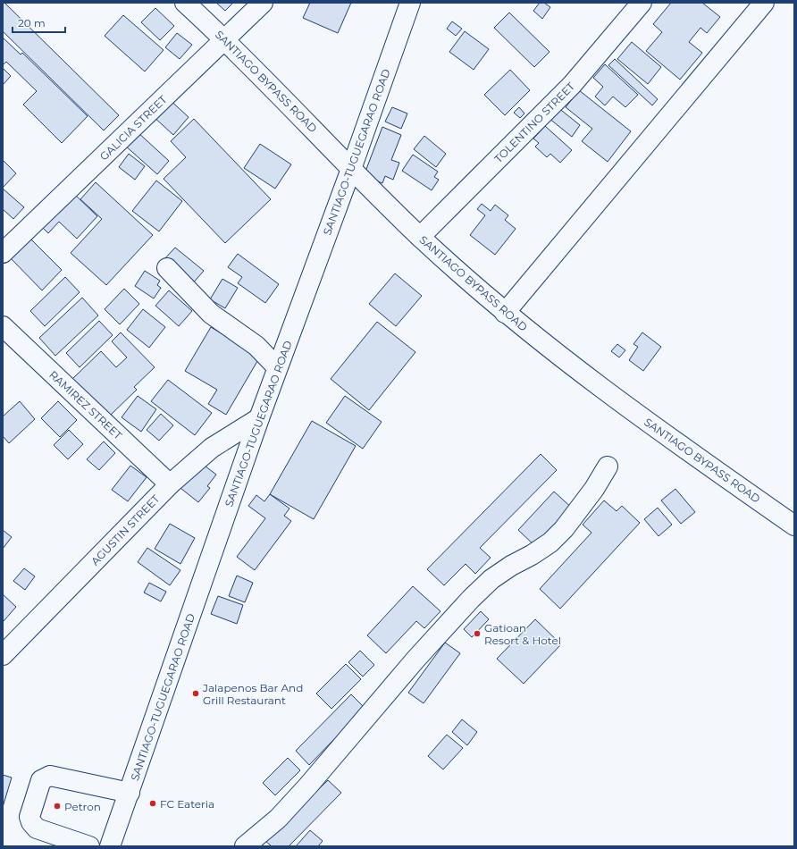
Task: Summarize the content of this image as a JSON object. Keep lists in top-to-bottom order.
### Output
{
  "streets": {
    "main road": [
      "SANTIAGO BYPASS ROAD",
      "TOLENTINO STREET",
      "GALICIA STREET",
      "SANTIAGO-TUGUEGARAO ROAD",
      "RAMIREZ STREET",
      "AGUSTIN STREET"
    ]
  },
  "crossings": [
    ["SANTIAGO BYPASS ROAD", "TOLENTINO STREET"],
    ["SANTIAGO BYPASS ROAD", "GALICIA STREET"],
    ["SANTIAGO BYPASS ROAD", "SANTIAGO-TUGUEGARAO ROAD"],
    ["SANTIAGO-TUGUEGARAO ROAD", "AGUSTIN STREET"],
    ["RAMIREZ STREET", "AGUSTIN STREET"]
  ],
  "places": [
    "Gatioan Resort & Hotel",
    "Jalapenos Bar And Grill Restaurant",
    "FC Eateria",
    "Petron"
  ],
  "scale_bar": "20 m"
}
